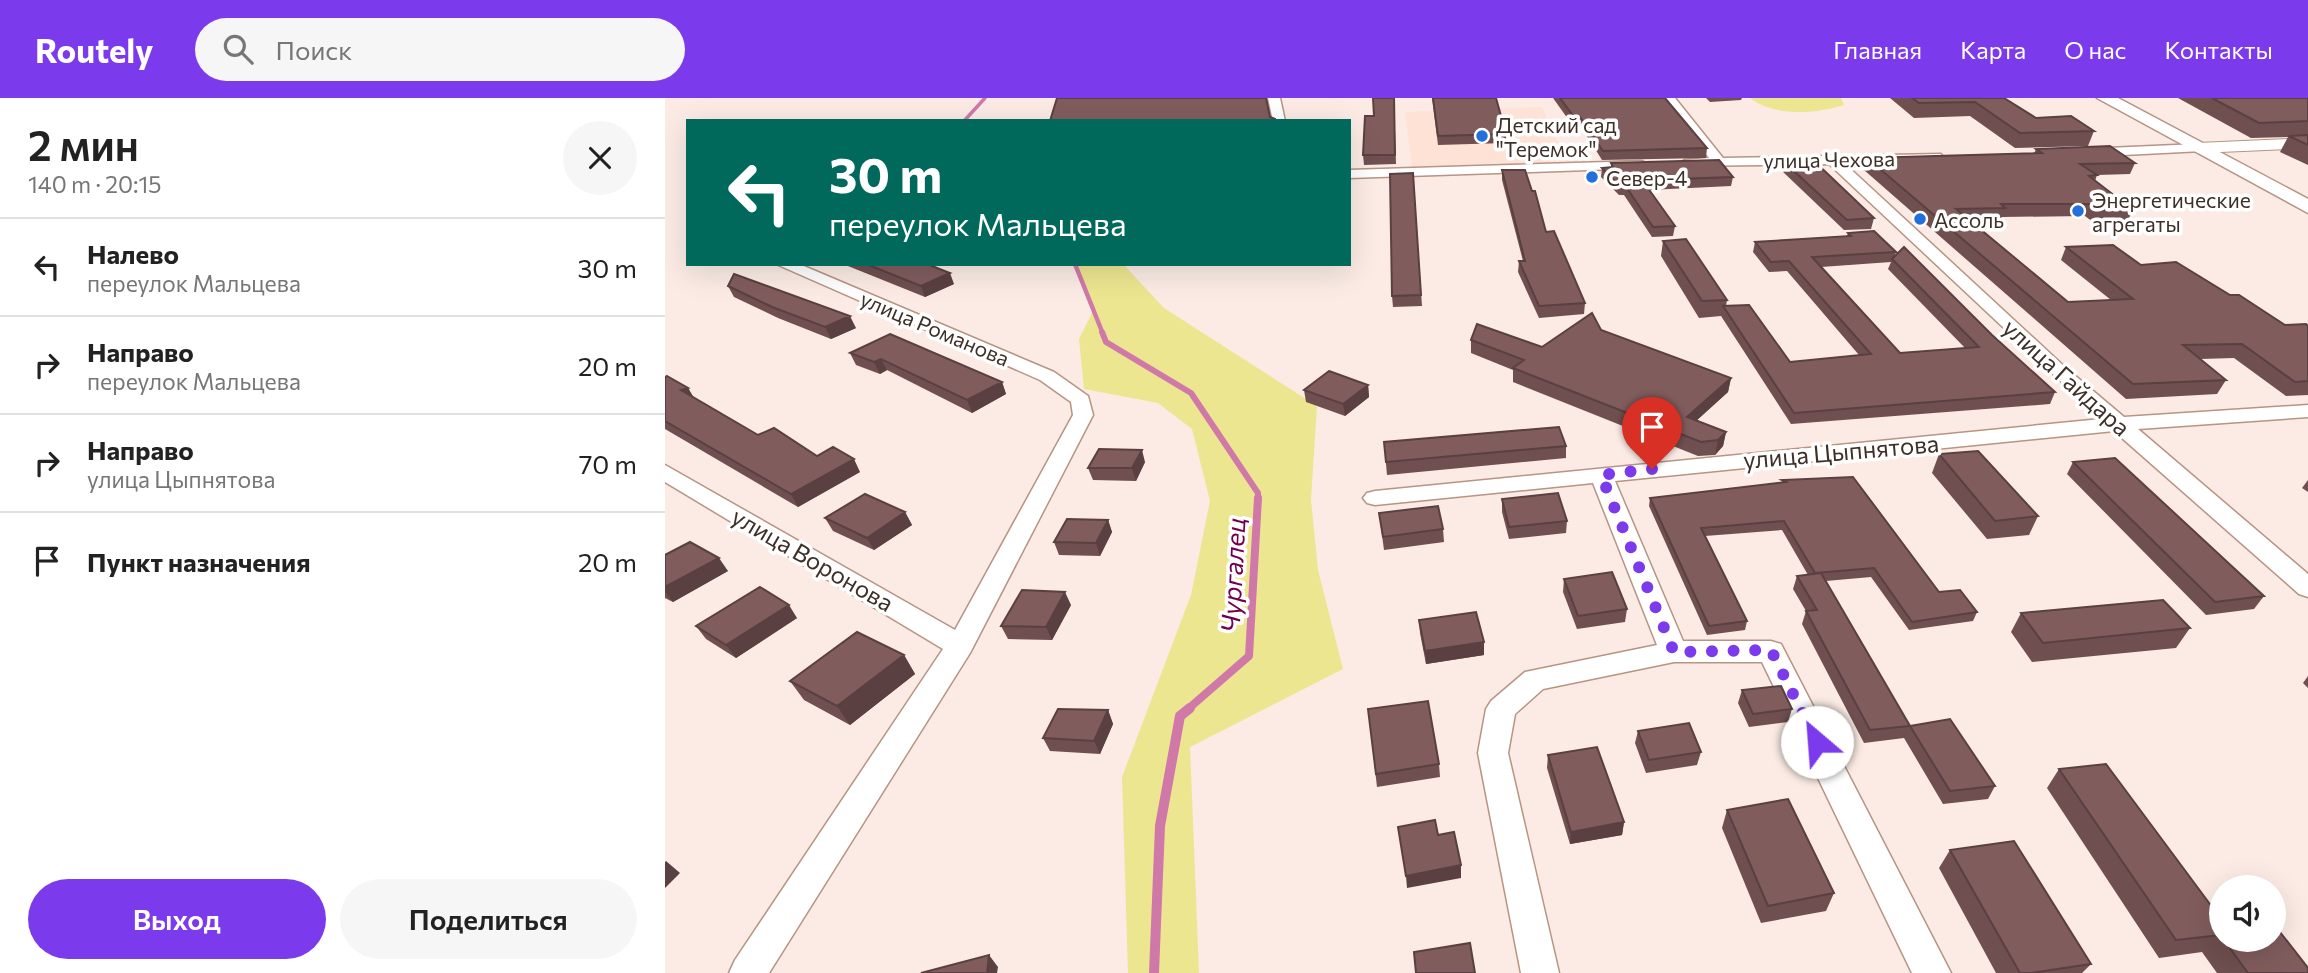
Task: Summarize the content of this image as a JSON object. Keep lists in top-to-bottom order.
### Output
{
  "streets": {
    "street": [
      "улица Чехова",
      "улица Романова",
      "улица Гайдара",
      "улица Цыпнятова",
      "улица Воронова"
    ]
  },
  "crossings": [
    ["улица Чехова", "улица Гайдара"],
    ["улица Романова", "улица Воронова"],
    ["улица Гайдара", "улица Цыпнятова"]
  ],
  "water": ["Чургалец"],
  "places": [
    "Детский сад \"Теремок\"",
    "Север-4",
    "Энергетические агрегаты",
    "Ассоль"
  ],
  "page": {
    "header": "Routely",
    "search": "Поиск",
    "nav": [
      "Главная",
      "Карта",
      "О нас",
      "Контакты"
    ],
    "heading": ["2 мин", "140 m · 20:15"],
    "turn": ["30 m", "переулок Мальцева"],
    "list": [
      {
        "name": "Налево",
        "note": "переулок Мальцева",
        "value": "30 m"
      },
      {
        "name": "Направо",
        "note": "переулок Мальцева",
        "value": "20 m"
      },
      {
        "name": "Направо",
        "note": "улица Цыпнятова",
        "value": "70 m"
      },
      {
        "name": "Пункт назначения",
        "value": "20 m"
      }
    ],
    "buttons": ["Выход", "Поделиться"]
  }
}
